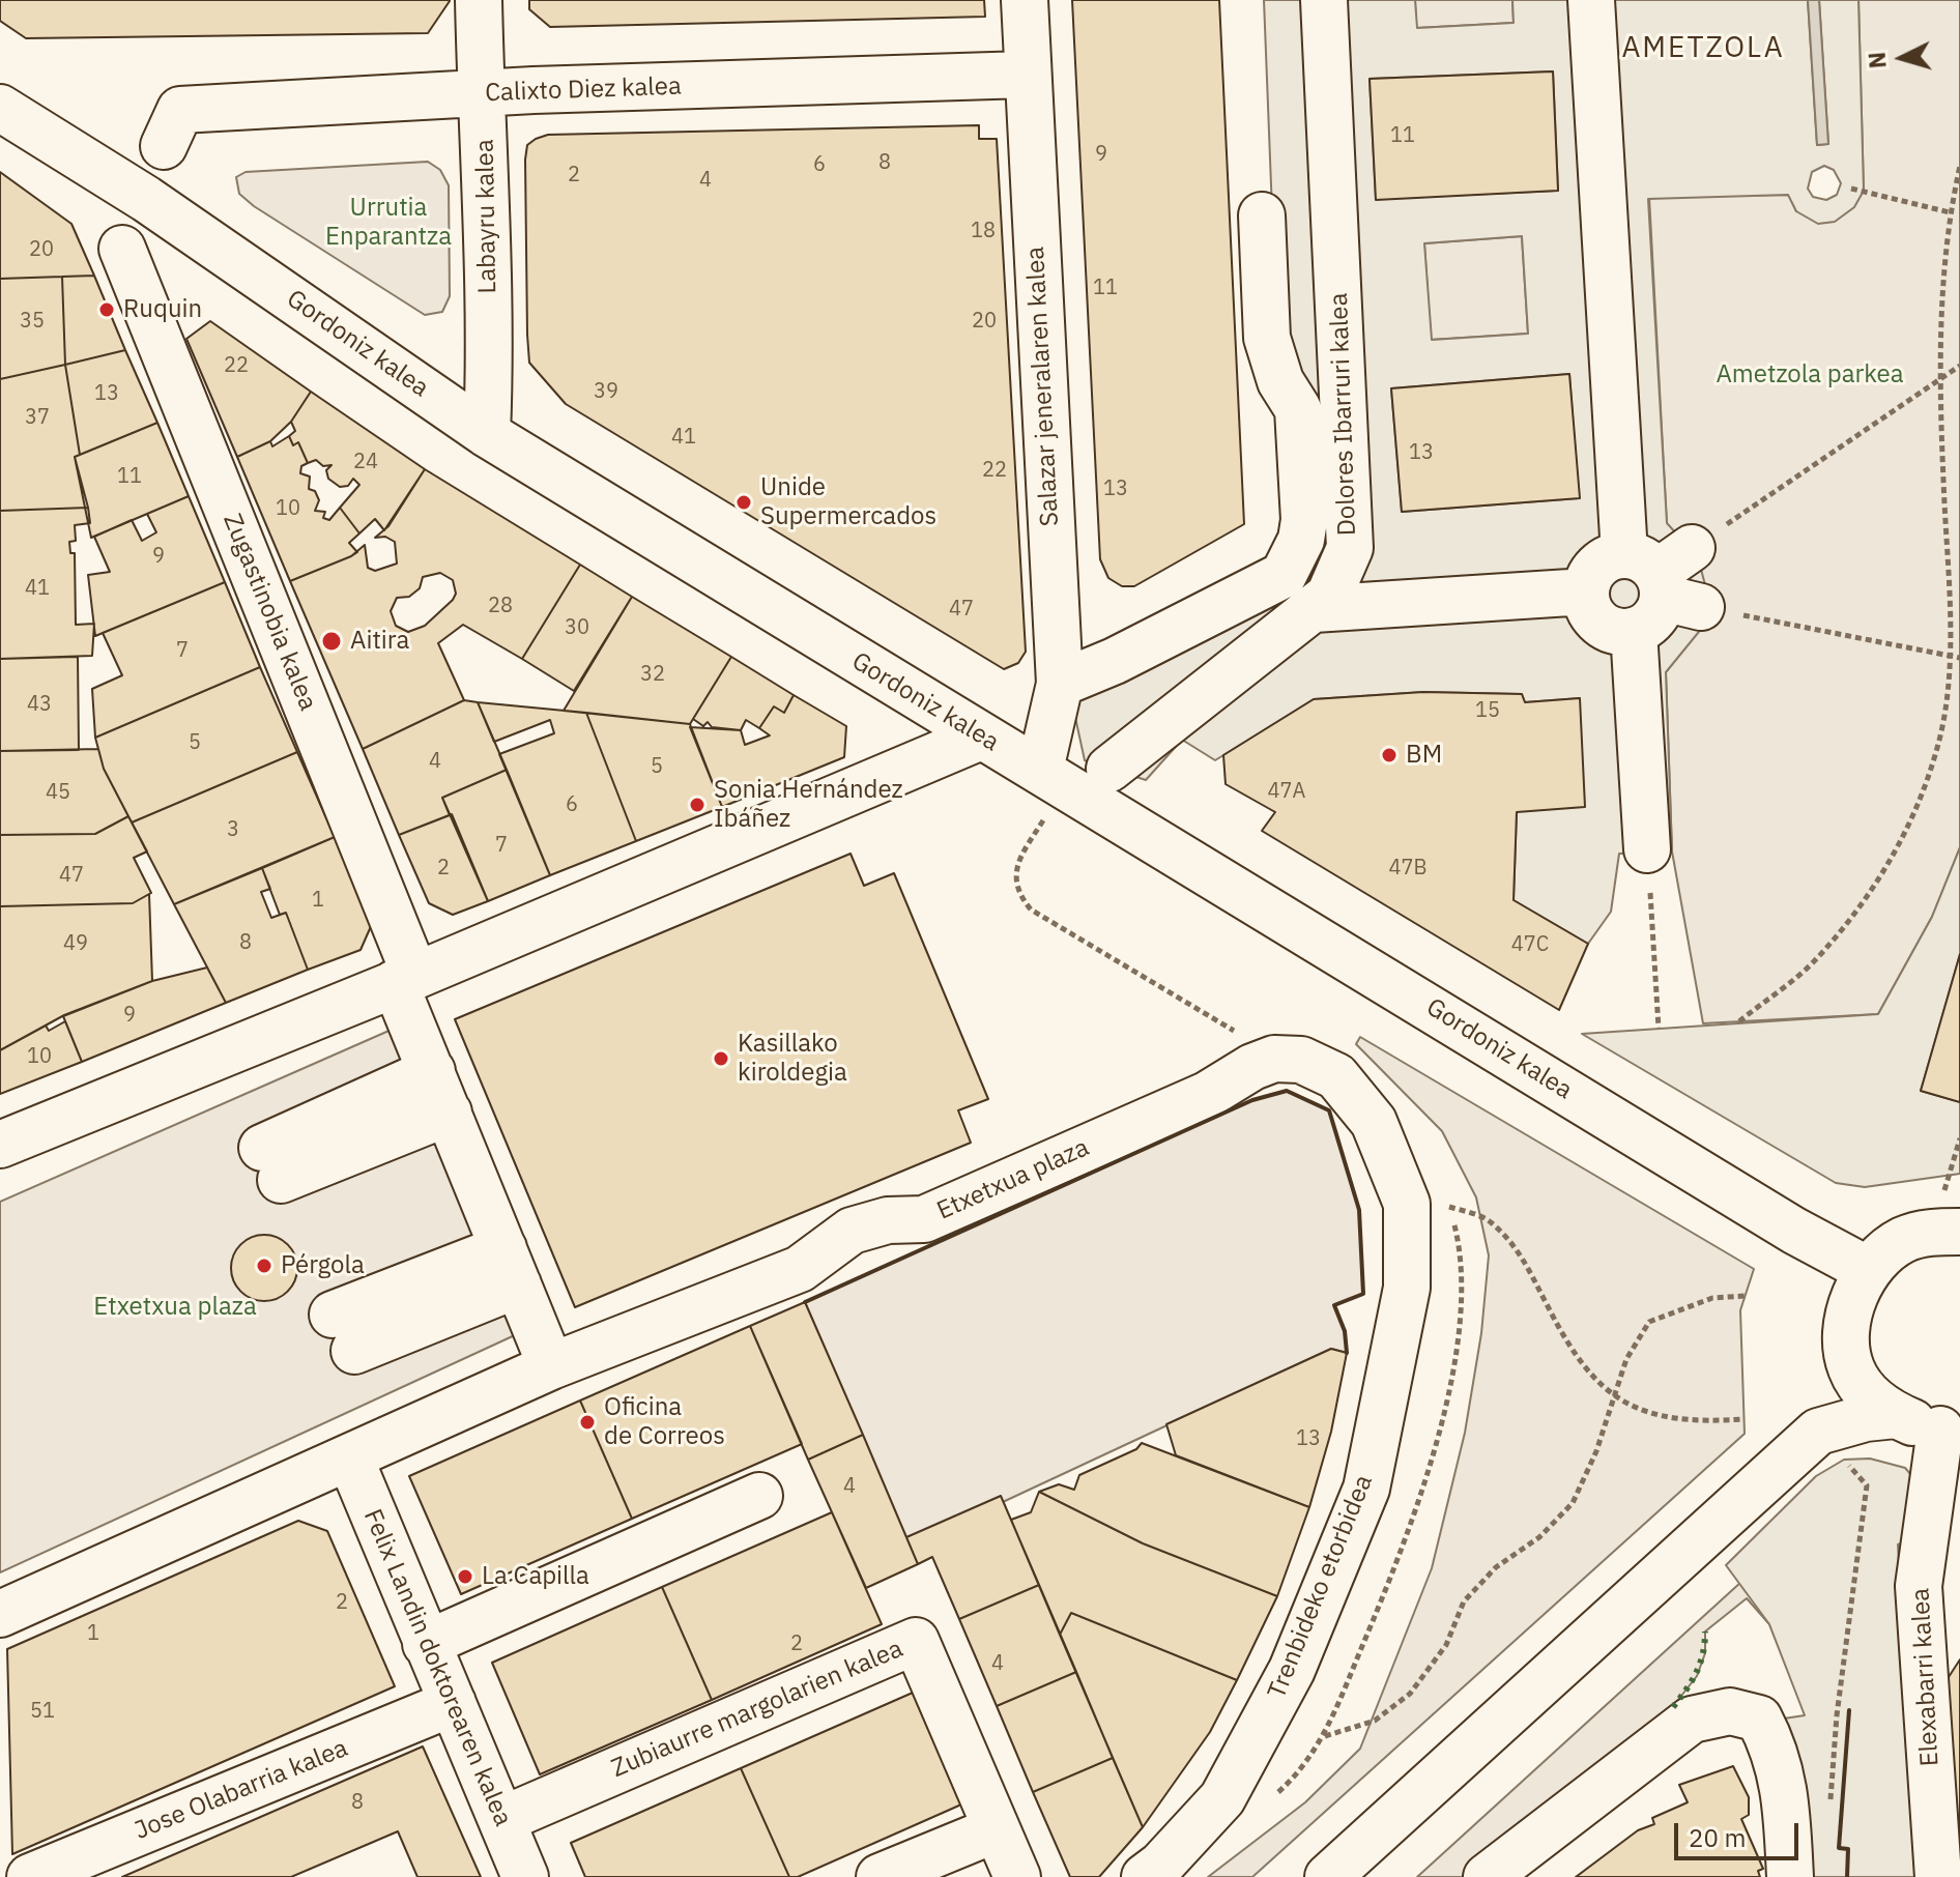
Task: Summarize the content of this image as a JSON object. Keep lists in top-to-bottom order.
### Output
{
  "streets": {
    "street": [
      "Calixto Diez kalea",
      "Labayru kalea",
      "Gordoniz kalea",
      "Salazar jeneralaren kalea",
      "Dolores Ibarruri kalea",
      "Zugastinobia kalea",
      "Etxetxua plaza",
      "Trenbideko etorbidea",
      "Felix Landin doktorearen kalea",
      "Elexabarri kalea",
      "Zubiaurre margolarien kalea",
      "Jose Olabarria kalea"
    ]
  },
  "crossings": [
    ["Calixto Diez kalea", "Labayru kalea"],
    ["Calixto Diez kalea", "Salazar jeneralaren kalea"],
    ["Labayru kalea", "Gordoniz kalea"],
    ["Gordoniz kalea", "Salazar jeneralaren kalea"],
    ["Etxetxua plaza", "Trenbideko etorbidea"],
    ["Etxetxua plaza", "Felix Landin doktorearen kalea"],
    ["Felix Landin doktorearen kalea", "Zubiaurre margolarien kalea"],
    ["Felix Landin doktorearen kalea", "Jose Olabarria kalea"]
  ],
  "districts": ["AMETZOLA"],
  "parks": ["Urrutia Enparantza", "Ametzola parkea", "Etxetxua plaza"],
  "places": [
    "Ruquin",
    "Unide Supermercados",
    "Aitira",
    "BM",
    "Sonia Hernández Ibáñez",
    "Kasillako kiroldegia",
    "Pérgola",
    "Oficina de Correos",
    "La Capilla"
  ],
  "house_numbers": [
    "11",
    "9",
    "8",
    "6",
    "2",
    "4",
    "18",
    "20",
    "11",
    "35",
    "20",
    "22",
    "39",
    "13",
    "37",
    "41",
    "13",
    "24",
    "22",
    "11",
    "13",
    "10",
    "9",
    "41",
    "28",
    "47",
    "30",
    "7",
    "32",
    "43",
    "15",
    "5",
    "4",
    "5",
    "47A",
    "45",
    "6",
    "3",
    "7",
    "2",
    "47B",
    "47",
    "1",
    "8",
    "49",
    "47C",
    "9",
    "10",
    "13",
    "4",
    "2",
    "1",
    "2",
    "4",
    "51",
    "8"
  ],
  "scale_bar": "20 m",
  "north": "left"
}
